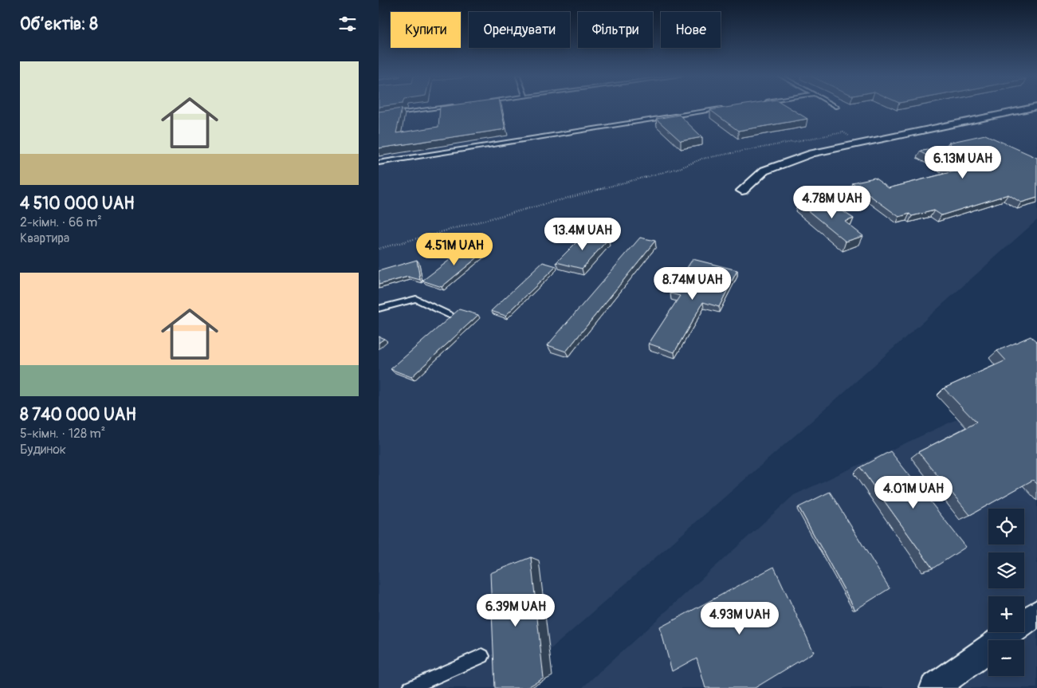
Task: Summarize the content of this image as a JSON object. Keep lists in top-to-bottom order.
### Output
{
  "page": {
    "heading": "Об’єктів: 8",
    "chip": [
      "Купити",
      "Орендувати",
      "Фільтри",
      "Нове"
    ],
    "list": [
      {
        "name": "4 510 000 UAH",
        "note": "2-кімн. · 66 m² · Квартира"
      },
      {
        "name": "8 740 000 UAH",
        "note": "5-кімн. · 128 m² · Будинок"
      }
    ],
    "price": [
      "6.13M UAH",
      "4.78M UAH",
      "13.4M UAH",
      "4.51M UAH",
      "8.74M UAH",
      "4.01M UAH",
      "6.39M UAH",
      "4.93M UAH"
    ],
    "map_buttons": ["+", "−"]
  }
}
